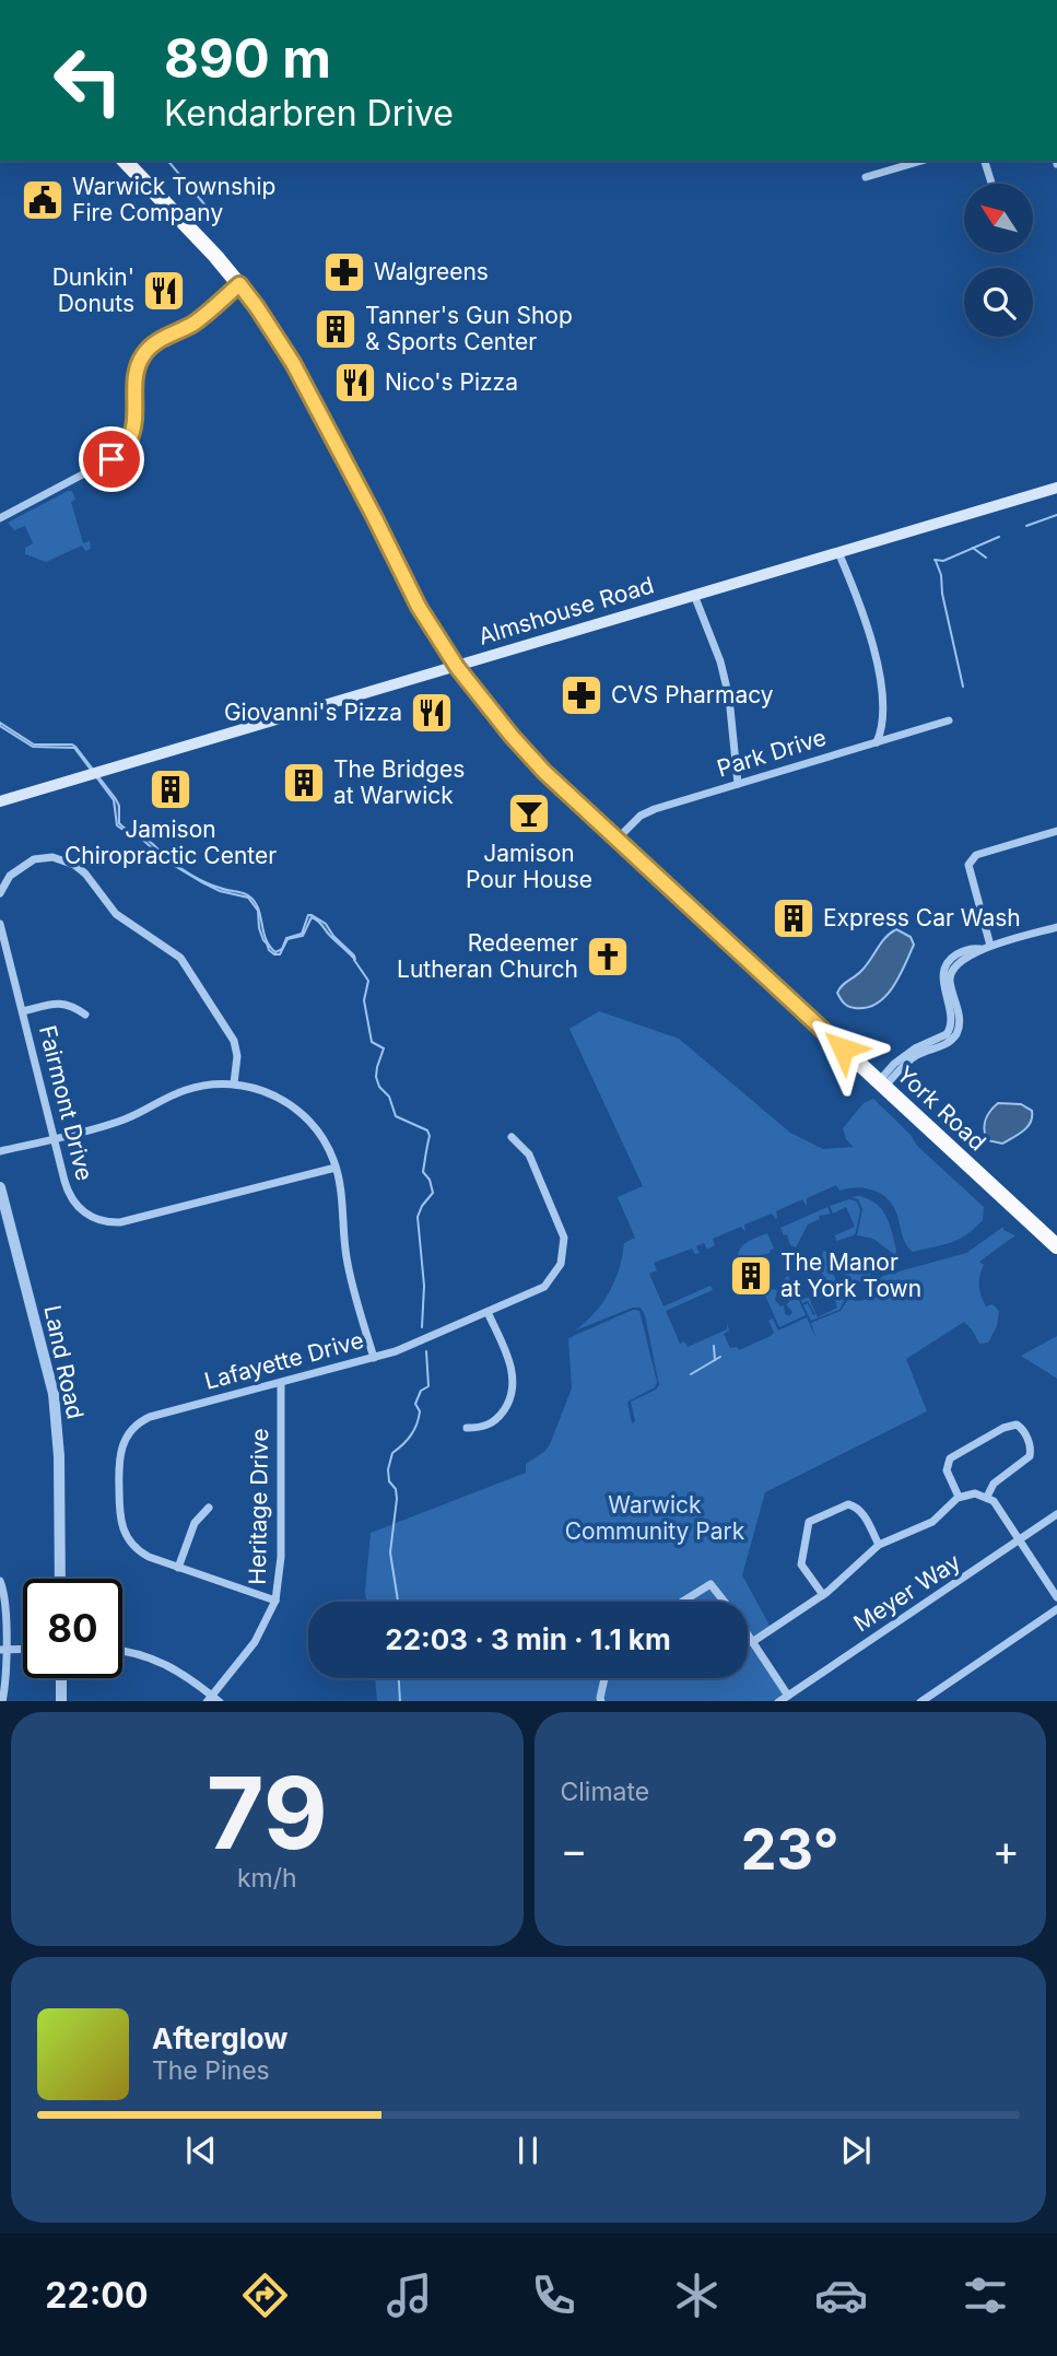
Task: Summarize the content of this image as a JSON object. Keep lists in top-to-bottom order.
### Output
{
  "streets": {
    "highway": ["York Road"],
    "main road": ["Almshouse Road"],
    "street": [
      "Park Drive",
      "Fairmont Drive",
      "Lafayette Drive",
      "Land Road",
      "Heritage Drive",
      "Meyer Way"
    ]
  },
  "crossings": [
    ["Almshouse Road", "York Road"],
    ["Park Drive", "York Road"],
    ["Lafayette Drive", "Heritage Drive"]
  ],
  "parks": ["Warwick Community Park"],
  "places": {
    "public building": ["Warwick Township Fire Company"],
    "pharmacy": ["Walgreens", "CVS Pharmacy"],
    "restaurant": ["Dunkin' Donuts", "Nico's Pizza", "Giovanni's Pizza"],
    "building": [
      "Tanner's Gun Shop & Sports Center",
      "The Bridges at Warwick",
      "Jamison Chiropractic Center",
      "Express Car Wash",
      "The Manor at York Town"
    ],
    "bar": ["Jamison Pour House"],
    "church": ["Redeemer Lutheran Church"]
  },
  "north": "top left",
  "page": {
    "turn": ["890 m", "Kendarbren Drive"],
    "limit": "80",
    "trip": "22:03 · 3 min · 1.1 km",
    "tile": [
      ["79", "km/h"],
      "Climate"
    ],
    "heat": ["−", "23°", "+"],
    "song": ["Afterglow", "The Pines"],
    "tabs": "22:00"
  }
}
